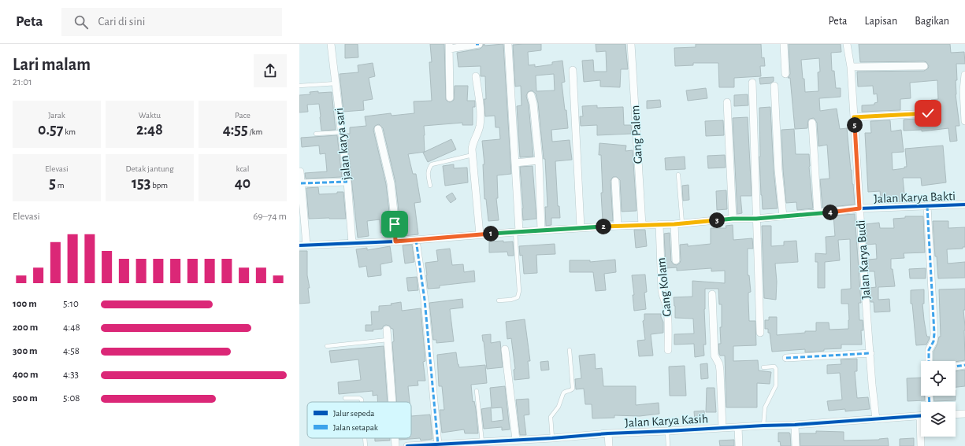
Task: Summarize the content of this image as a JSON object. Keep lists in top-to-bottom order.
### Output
{
  "streets": {
    "street": [
      "Gang Palem",
      "jalan karya sari",
      "Jalan Karya Bakti",
      "Jalan Karya Budi",
      "Gang Kolam",
      "Jalan Karya Kasih"
    ]
  },
  "crossings": [
    ["Gang Palem", "Jalan Karya Bakti"],
    ["jalan karya sari", "Jalan Karya Bakti"],
    ["Jalan Karya Bakti", "Jalan Karya Budi"],
    ["Jalan Karya Bakti", "Gang Kolam"],
    ["Jalan Karya Budi", "Jalan Karya Kasih"]
  ],
  "legend": ["Jalur sepeda", "Jalan setapak"],
  "page": {
    "header": "Peta",
    "search": "Cari di sini",
    "nav": ["Peta", "Lapisan", "Bagikan"],
    "heading": ["Lari malam", "21:01"],
    "stats": [
      ["Jarak", "0.57 km"],
      ["Waktu", "2:48"],
      ["Pace", "4:55 /km"],
      ["Elevasi", "5 m"],
      ["Detak jantung", "153 bpm"],
      ["kcal", "40"]
    ],
    "pins": [
      "5",
      "4",
      "3",
      "2",
      "1"
    ],
    "chart": ["Elevasi", "69–74 m"],
    "list": [
      {
        "name": "100 m",
        "note": "5:10"
      },
      {
        "name": "200 m",
        "note": "4:48"
      },
      {
        "name": "300 m",
        "note": "4:58"
      },
      {
        "name": "400 m",
        "note": "4:33"
      },
      {
        "name": "500 m",
        "note": "5:08"
      }
    ]
  }
}
